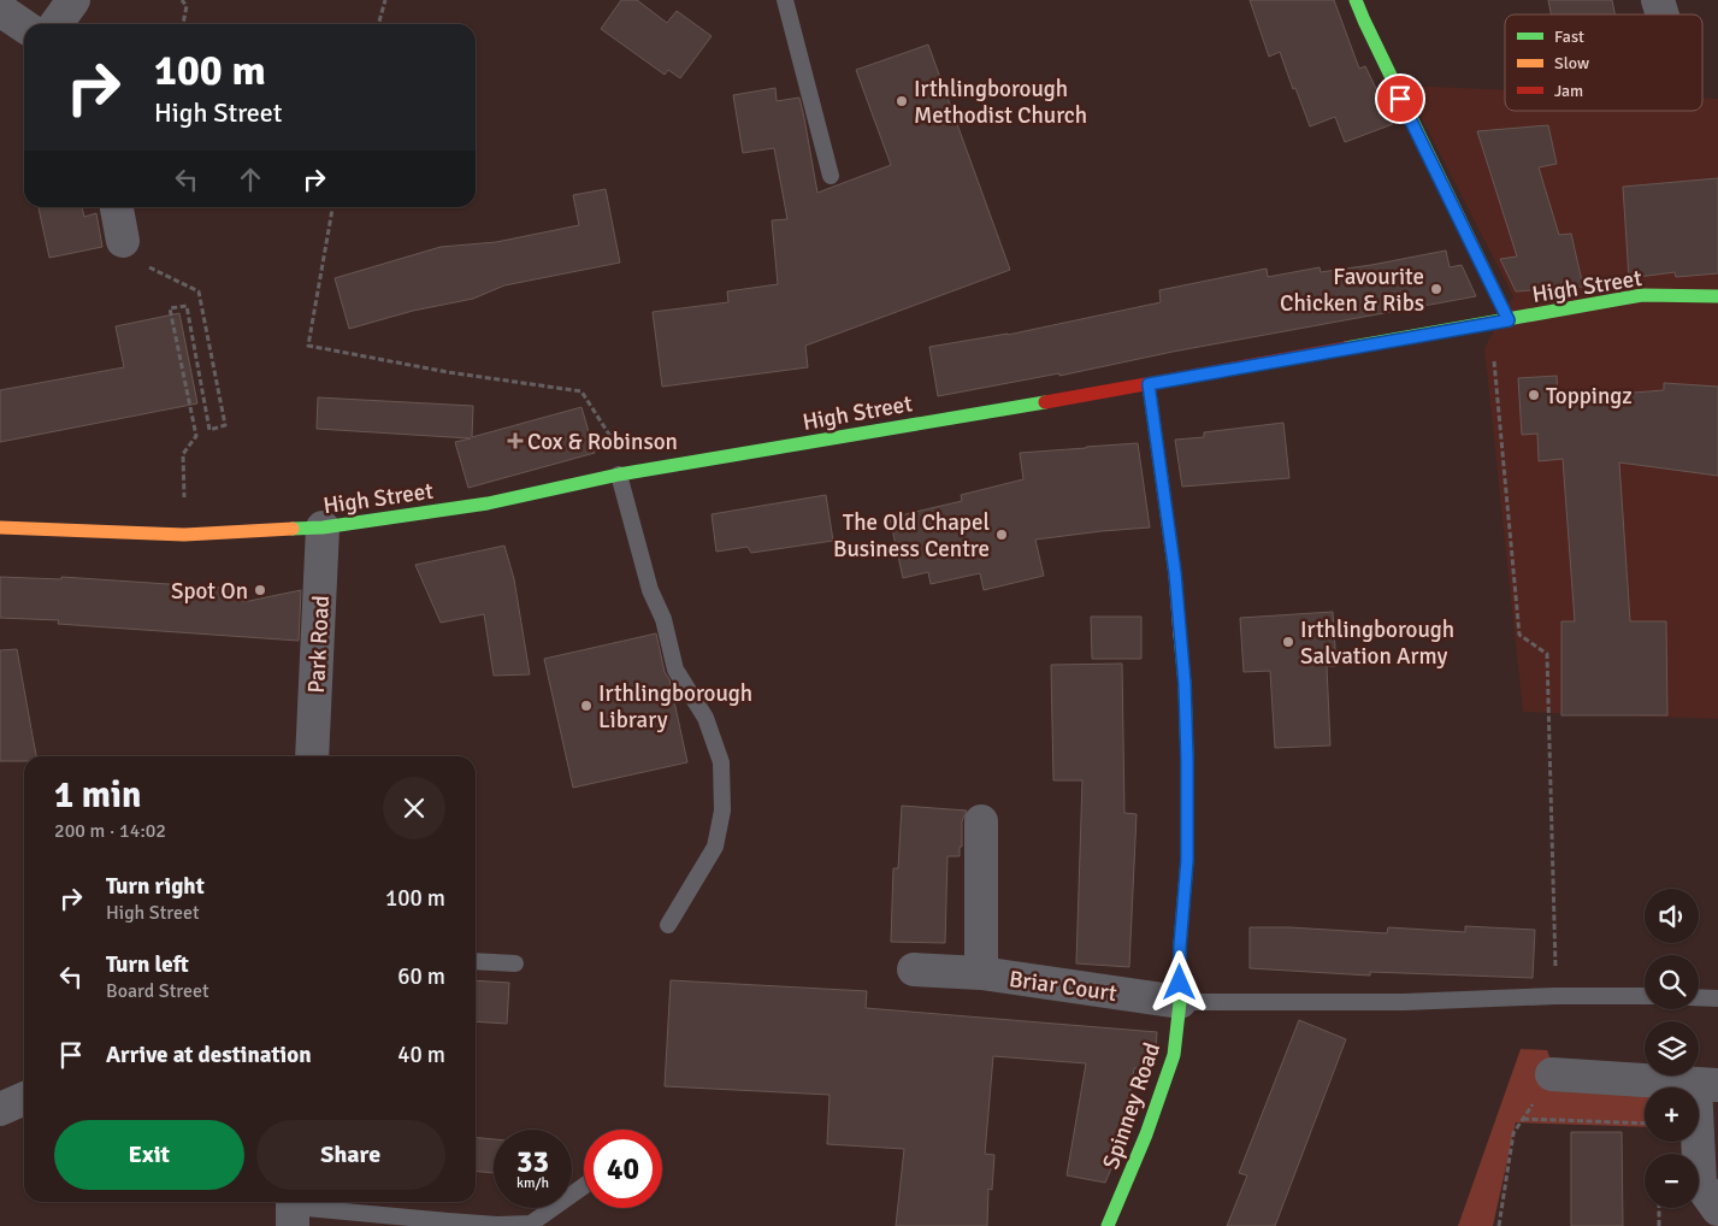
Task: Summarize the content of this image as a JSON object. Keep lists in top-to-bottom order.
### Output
{
  "streets": {
    "main road": ["High Street", "Spinney Road"],
    "street": ["Park Road", "Briar Court"]
  },
  "crossings": [
    ["High Street", "Park Road"],
    ["High Street", "Spinney Road"],
    ["Briar Court", "Spinney Road"]
  ],
  "places": {
    "other": [
      "Irthlingborough Methodist Church",
      "Favourite Chicken & Ribs",
      "Toppingz",
      "The Old Chapel Business Centre",
      "Spot On",
      "Irthlingborough Salvation Army",
      "Irthlingborough Library"
    ],
    "health": ["Cox & Robinson"]
  },
  "legend": ["Fast", "Slow", "Jam"],
  "page": {
    "turn": ["100 m", "High Street"],
    "heading": ["1 min", "200 m · 14:02"],
    "list": [
      {
        "name": "Turn right",
        "note": "High Street",
        "value": "100 m"
      },
      {
        "name": "Turn left",
        "note": "Board Street",
        "value": "60 m"
      },
      {
        "name": "Arrive at destination",
        "value": "40 m"
      }
    ],
    "map_buttons": ["+", "−"],
    "buttons": ["Exit", "Share"],
    "speed": "33 km/h",
    "limit": "40"
  }
}
